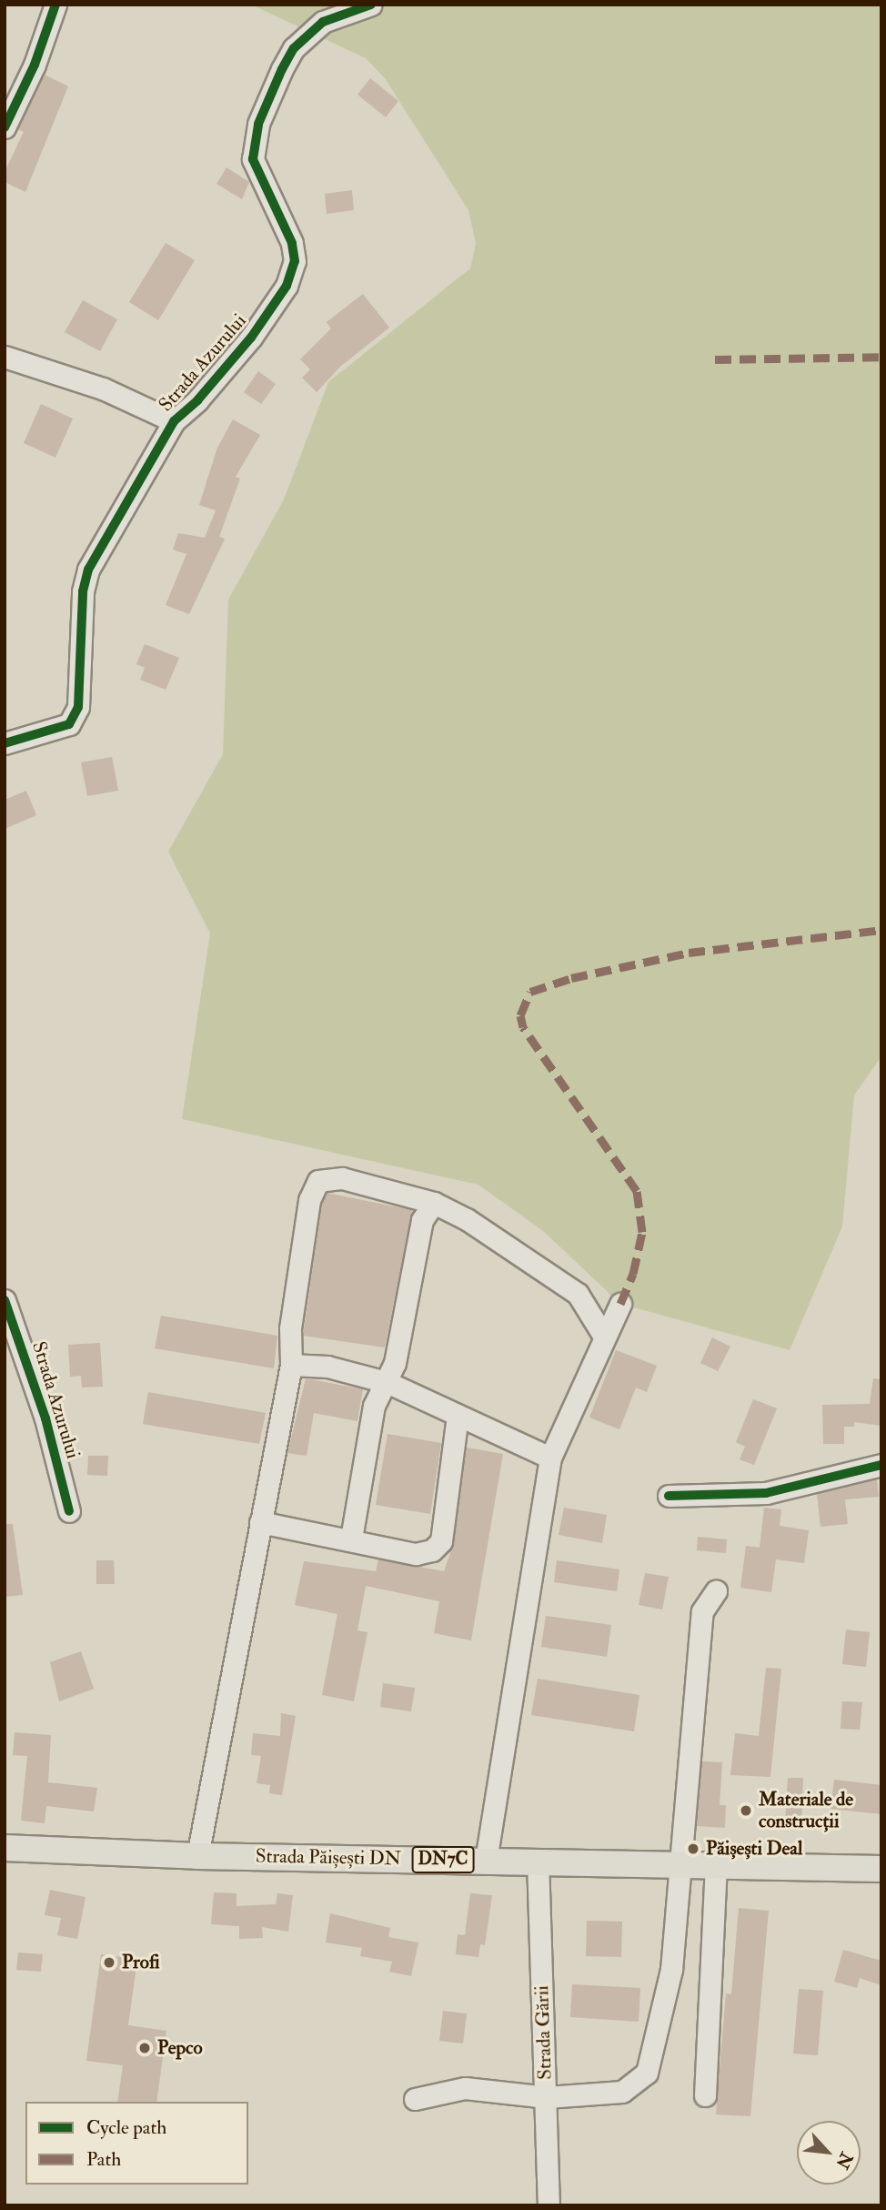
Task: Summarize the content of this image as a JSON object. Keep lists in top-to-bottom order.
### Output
{
  "streets": {
    "main road": ["Strada Păișești DN", "DN7C"],
    "street": ["Strada Azurului", "Strada Gării"]
  },
  "crossings": [
    ["Strada Păișești DN", "Strada Gării"]
  ],
  "places": [
    "Materiale de construcții",
    "Păișești Deal",
    "Profi",
    "Pepco"
  ],
  "legend": ["Cycle path", "Path"],
  "north": "bottom right"
}
